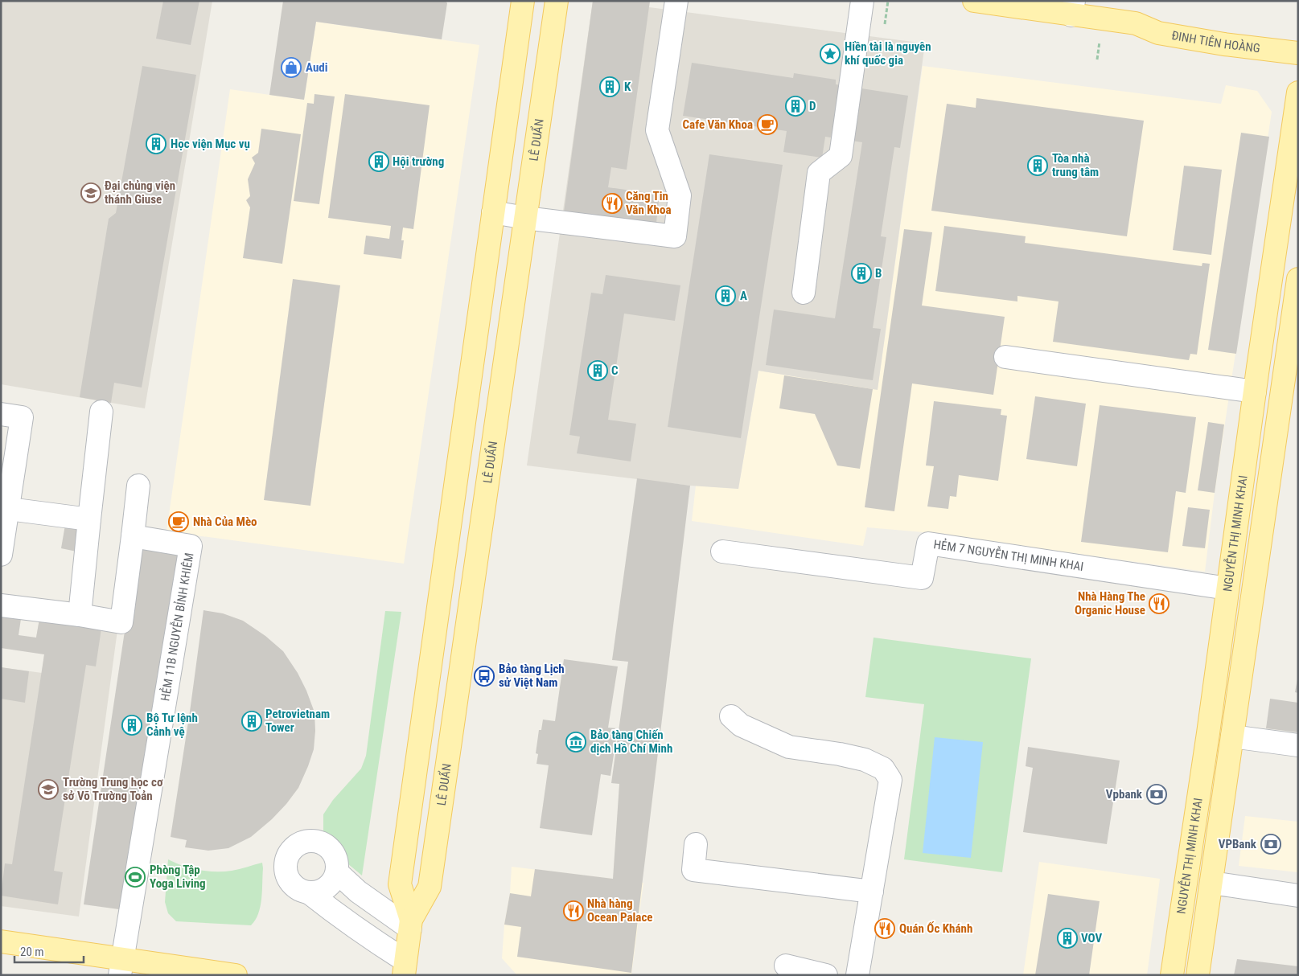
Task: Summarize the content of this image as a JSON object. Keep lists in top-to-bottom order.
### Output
{
  "streets": {
    "main road": ["ĐINH TIÊN HOÀNG", "LÊ DUẨN", "NGUYỄN THỊ MINH KHAI"],
    "street": ["HẺM 7 NGUYỄN THỊ MINH KHAI", "HẺM 11B NGUYỄN BỈNH KHIÊM"]
  },
  "crossings": [
    ["NGUYỄN THỊ MINH KHAI", "HẺM 7 NGUYỄN THỊ MINH KHAI"]
  ],
  "places": {
    "place": ["Hiền tài là nguyên khí quốc gia"],
    "shop": ["Audi"],
    "building": [
      "K",
      "D",
      "Học viện Mục vụ",
      "Hội trường",
      "Tòa nhà trung tâm",
      "B",
      "A",
      "C",
      "Petrovietnam Tower",
      "Bộ Tư lệnh Cảnh vệ",
      "VOV"
    ],
    "cafe": ["Cafe Văn Khoa", "Nhà Của Mèo"],
    "school or university": ["Đại chủng viện thánh Giuse", "Trường Trung học cơ sở Võ Trường Toản"],
    "restaurant": [
      "Căng Tin Văn Khoa",
      "Nhà Hàng The Organic House",
      "Nhà hàng Ocean Palace",
      "Quán Ốc Khánh"
    ],
    "bus stop": ["Bảo tàng Lịch sử Việt Nam"],
    "museum": ["Bảo tàng Chiến dịch Hồ Chí Minh"],
    "bank": ["Vpbank", "VPBank"],
    "sports": ["Phòng Tập Yoga Living"]
  },
  "scale_bar": "20 m"
}
